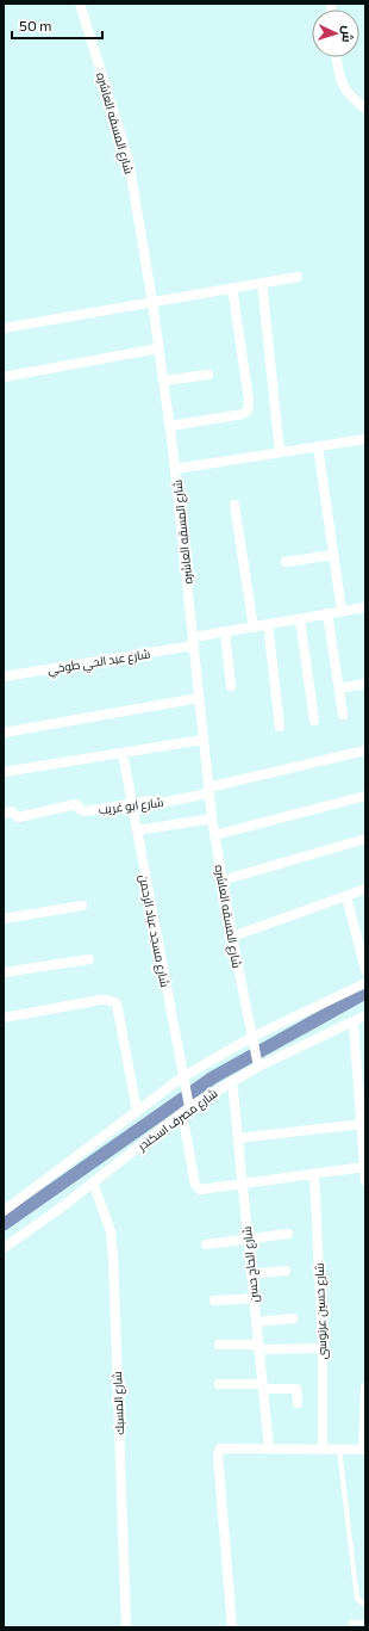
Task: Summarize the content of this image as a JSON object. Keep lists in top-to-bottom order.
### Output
{
  "streets": {
    "street": [
      "شارع المسقه العاشره",
      "شارع عبد الحي طوخي",
      "شارع ابو غريب",
      "شارع مسجد عباد الرحمن",
      "شارع مصرف اسكندر",
      "شارع الحاج حسن",
      "شارع حسين عرنوسى",
      "شارع المسبك"
    ]
  },
  "crossings": [
    ["شارع المسقه العاشره", "شارع عبد الحي طوخي"],
    ["شارع المسقه العاشره", "شارع ابو غريب"],
    ["شارع المسقه العاشره", "شارع مصرف اسكندر"],
    ["شارع ابو غريب", "شارع مسجد عباد الرحمن"],
    ["شارع مسجد عباد الرحمن", "شارع مصرف اسكندر"],
    ["شارع مسجد عباد الرحمن", "شارع الحاج حسن"],
    ["شارع مصرف اسكندر", "شارع الحاج حسن"],
    ["شارع مصرف اسكندر", "شارع المسبك"]
  ],
  "scale_bar": "50 m",
  "north": "right"
}
